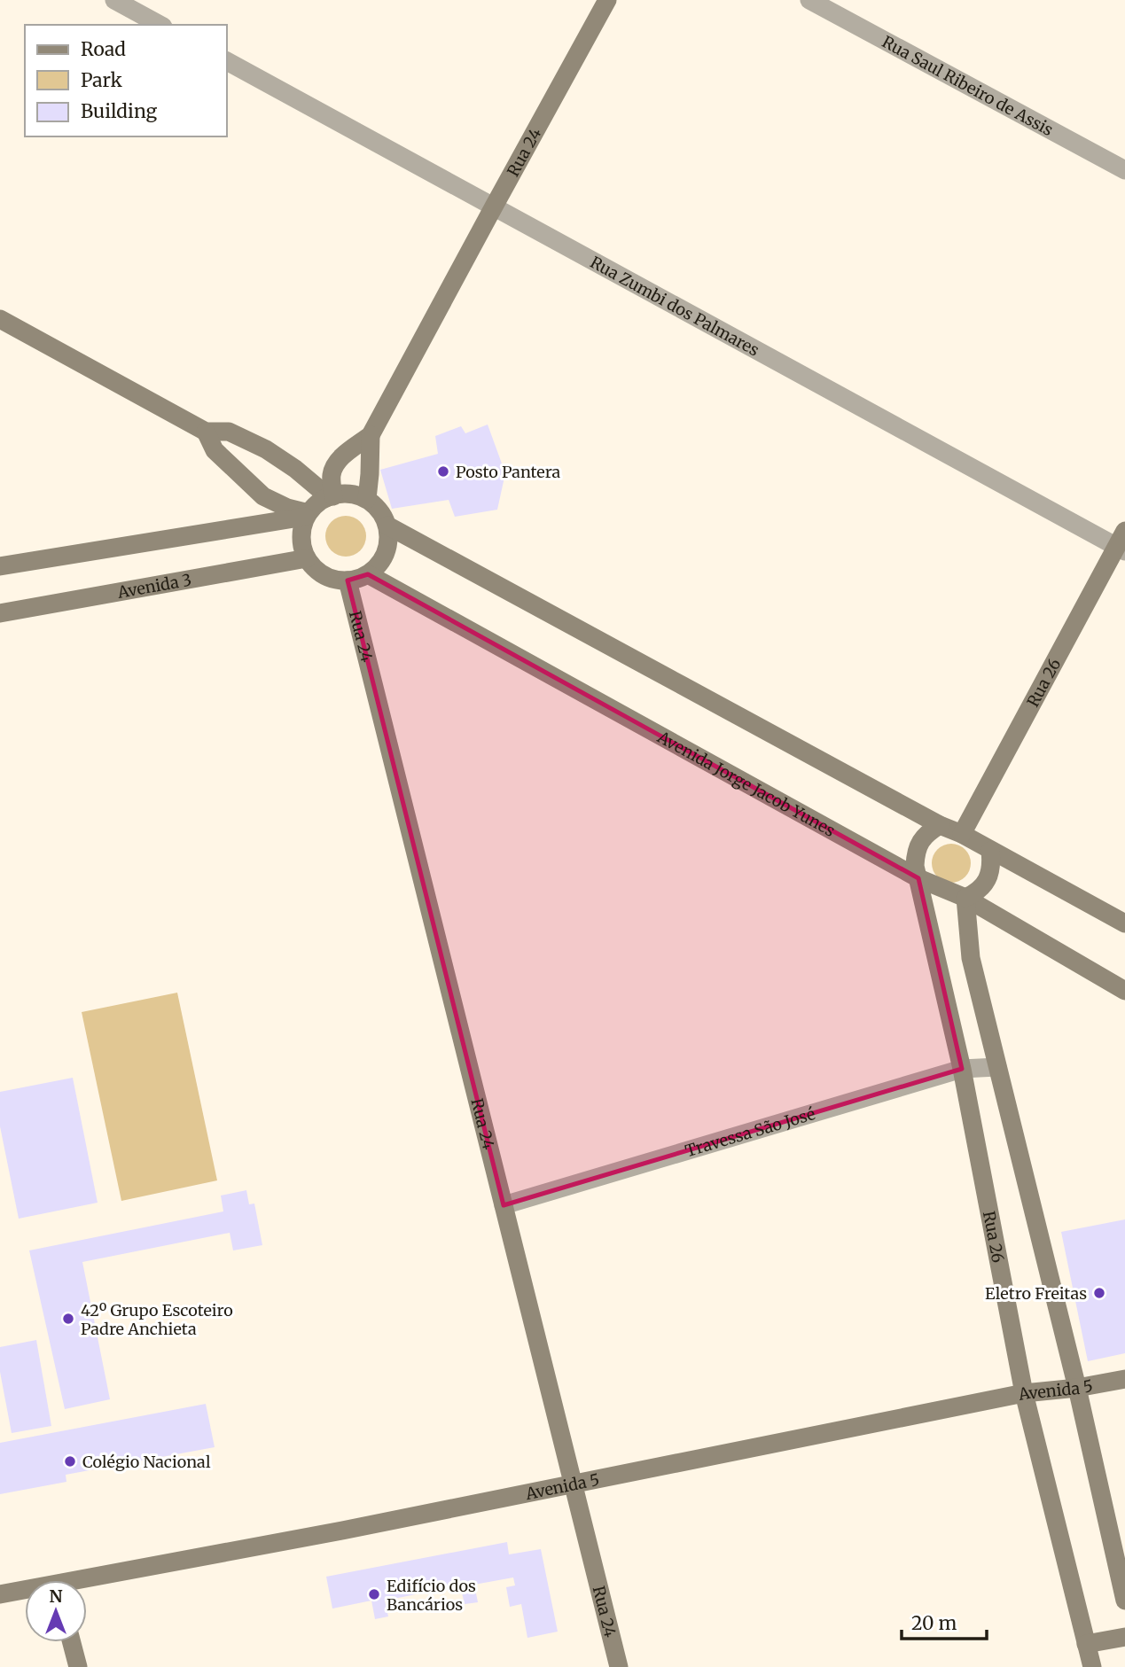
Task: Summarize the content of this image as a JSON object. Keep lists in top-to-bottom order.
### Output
{
  "streets": {
    "street": [
      "Rua Saul Ribeiro de Assis",
      "Rua 24",
      "Rua Zumbi dos Palmares",
      "Avenida 3",
      "Rua 26",
      "Avenida Jorge Jacob Yunes",
      "Travessa São José",
      "Avenida 5"
    ]
  },
  "crossings": [
    ["Rua 24", "Rua Zumbi dos Palmares"],
    ["Rua 24", "Avenida 3"],
    ["Rua 24", "Avenida Jorge Jacob Yunes"],
    ["Rua 24", "Travessa São José"],
    ["Rua 24", "Avenida 5"],
    ["Rua Zumbi dos Palmares", "Rua 26"],
    ["Avenida 3", "Avenida Jorge Jacob Yunes"],
    ["Rua 26", "Avenida Jorge Jacob Yunes"],
    ["Rua 26", "Travessa São José"],
    ["Rua 26", "Avenida 5"]
  ],
  "places": [
    "Posto Pantera",
    "Eletro Freitas",
    "42º Grupo Escoteiro Padre Anchieta",
    "Colégio Nacional",
    "Edifício dos Bancários"
  ],
  "legend": ["Road", "Park", "Building"],
  "scale_bar": "20 m",
  "north": "top"
}
